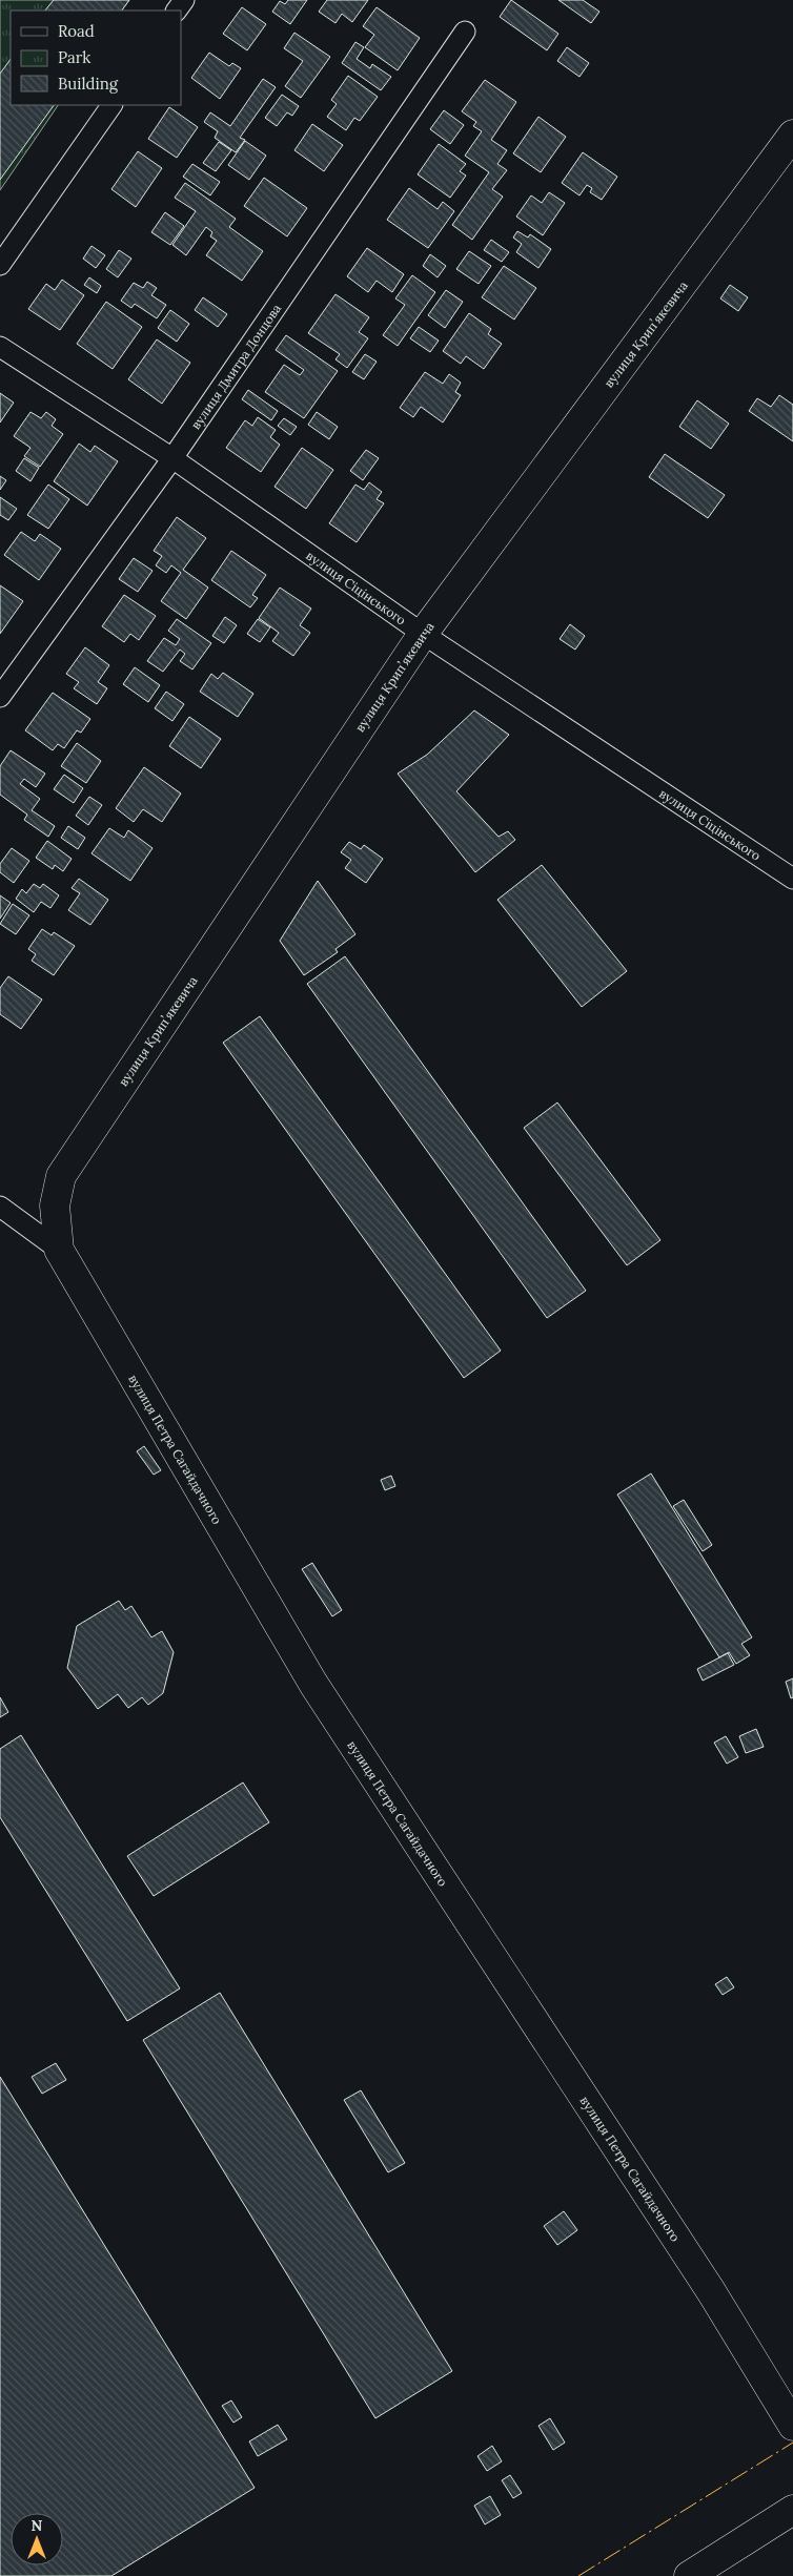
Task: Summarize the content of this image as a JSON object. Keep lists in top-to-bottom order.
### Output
{
  "streets": {
    "main road": ["вулиця Крипʼякевича", "вулиця Петра Сагайдачного"],
    "street": ["вулиця Дмитра Донцова", "вулиця Сіцінського"]
  },
  "crossings": [
    ["вулиця Крипʼякевича", "вулиця Сіцінського"],
    ["вулиця Крипʼякевича", "вулиця Петра Сагайдачного"],
    ["вулиця Дмитра Донцова", "вулиця Сіцінського"]
  ],
  "legend": ["Road", "Park", "Building"],
  "north": "top"
}
